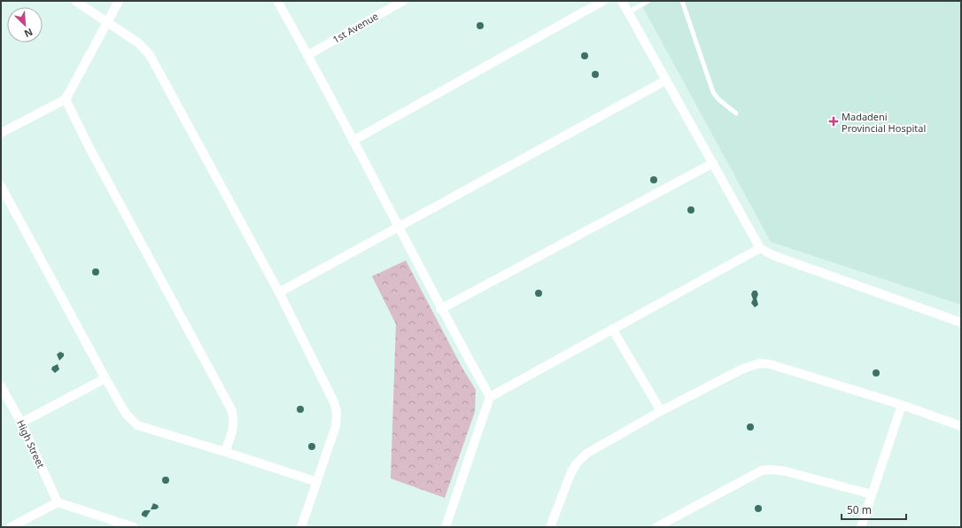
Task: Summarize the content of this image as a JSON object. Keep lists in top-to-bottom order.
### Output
{
  "streets": {
    "street": ["1st Avenue", "High Street"]
  },
  "places": {
    "health": ["Madadeni Provincial Hospital"]
  },
  "scale_bar": "50 m",
  "north": "bottom right"
}
